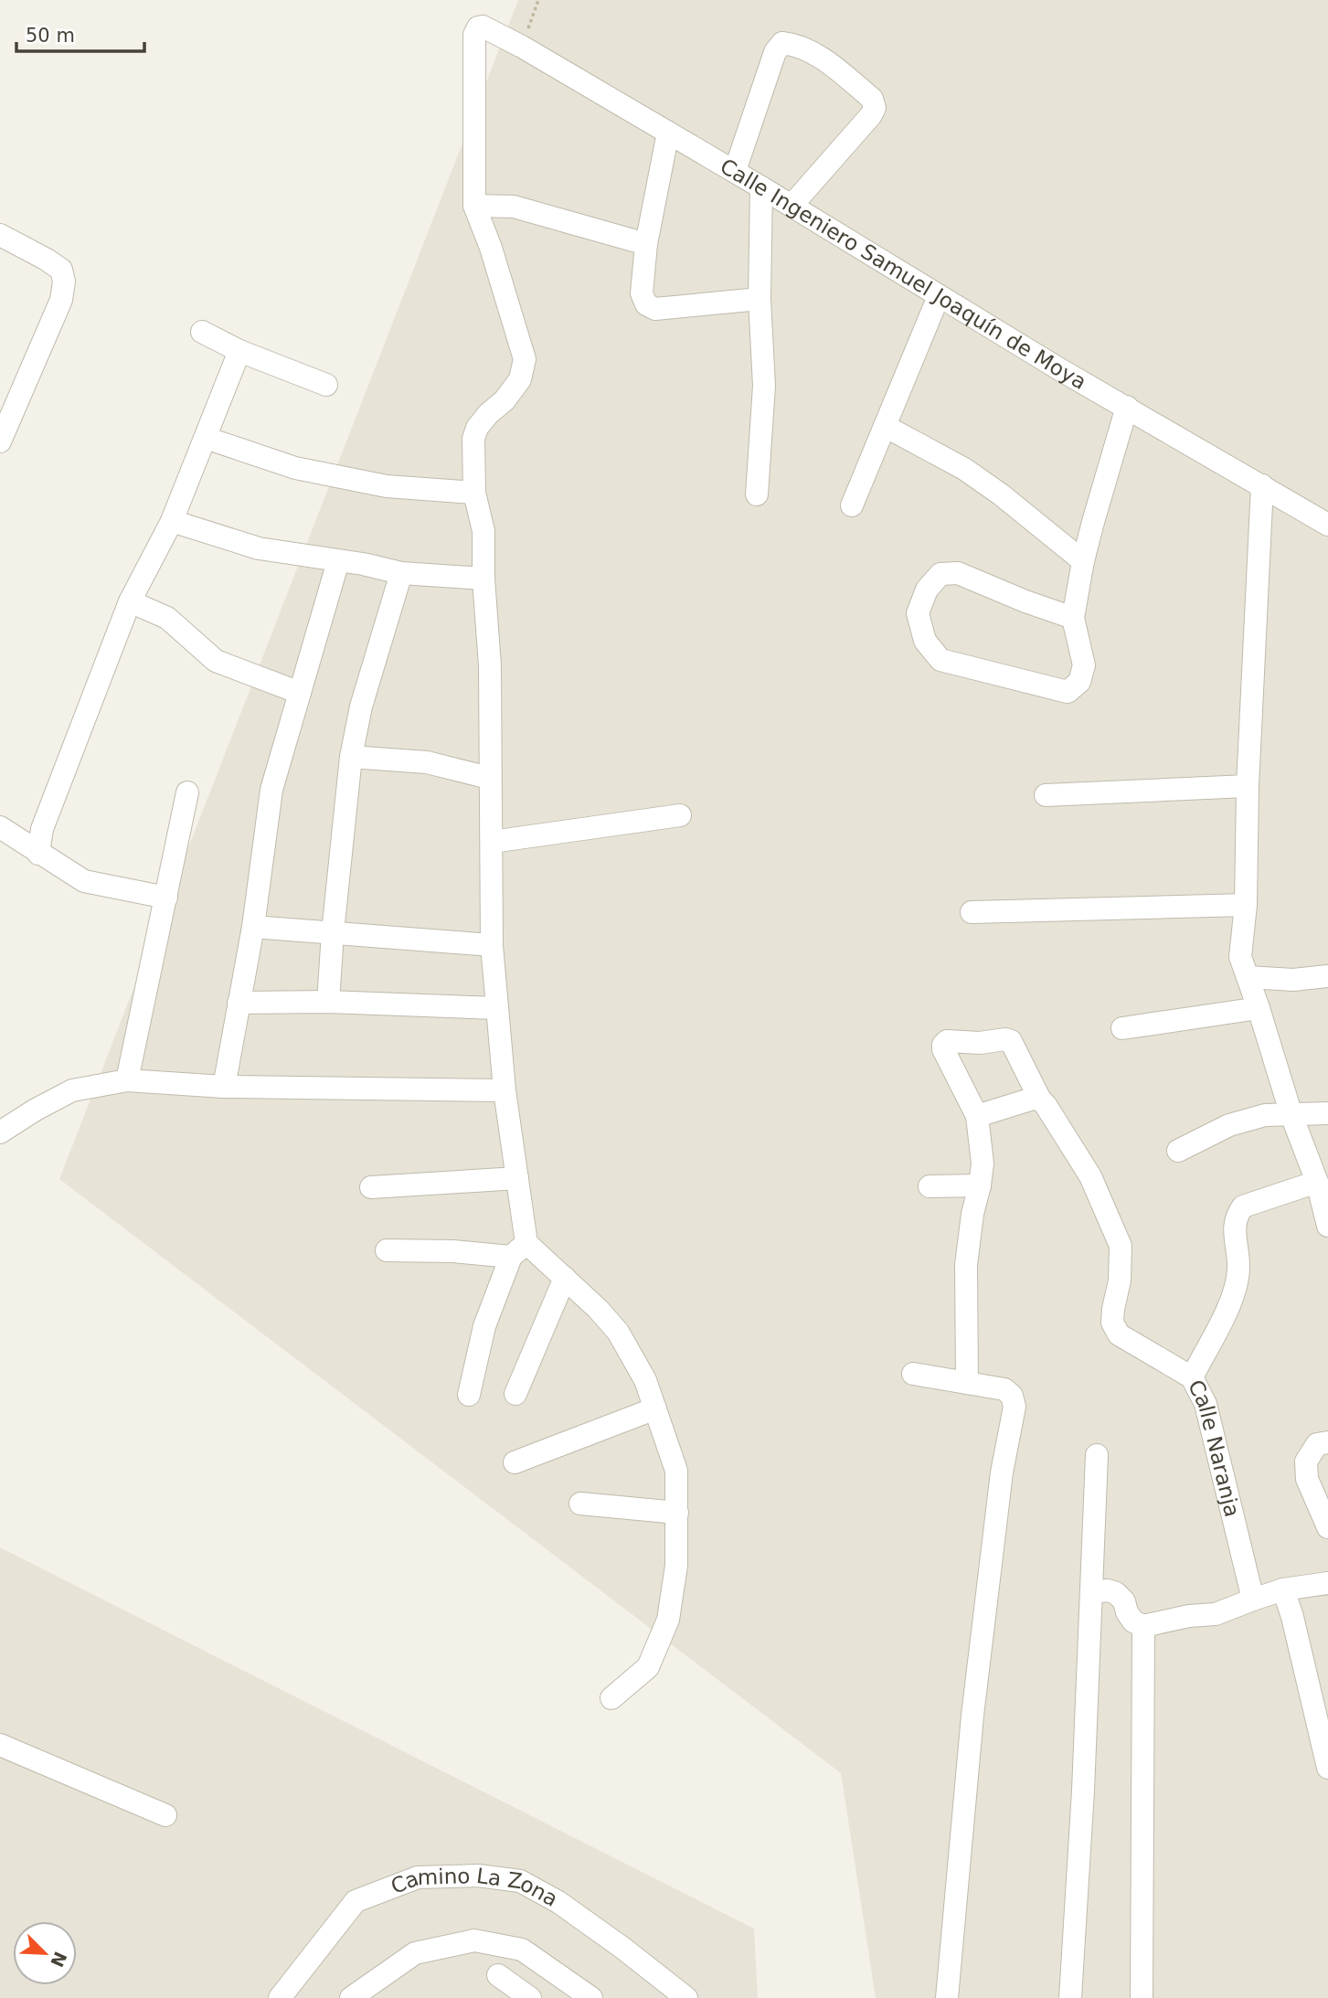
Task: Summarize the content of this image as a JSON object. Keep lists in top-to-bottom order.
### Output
{
  "streets": {
    "street": ["Calle Ingeniero Samuel Joaquín de Moya", "Calle Naranja", "Camino La Zona"]
  },
  "scale_bar": "50 m",
  "north": "bottom right"
}
